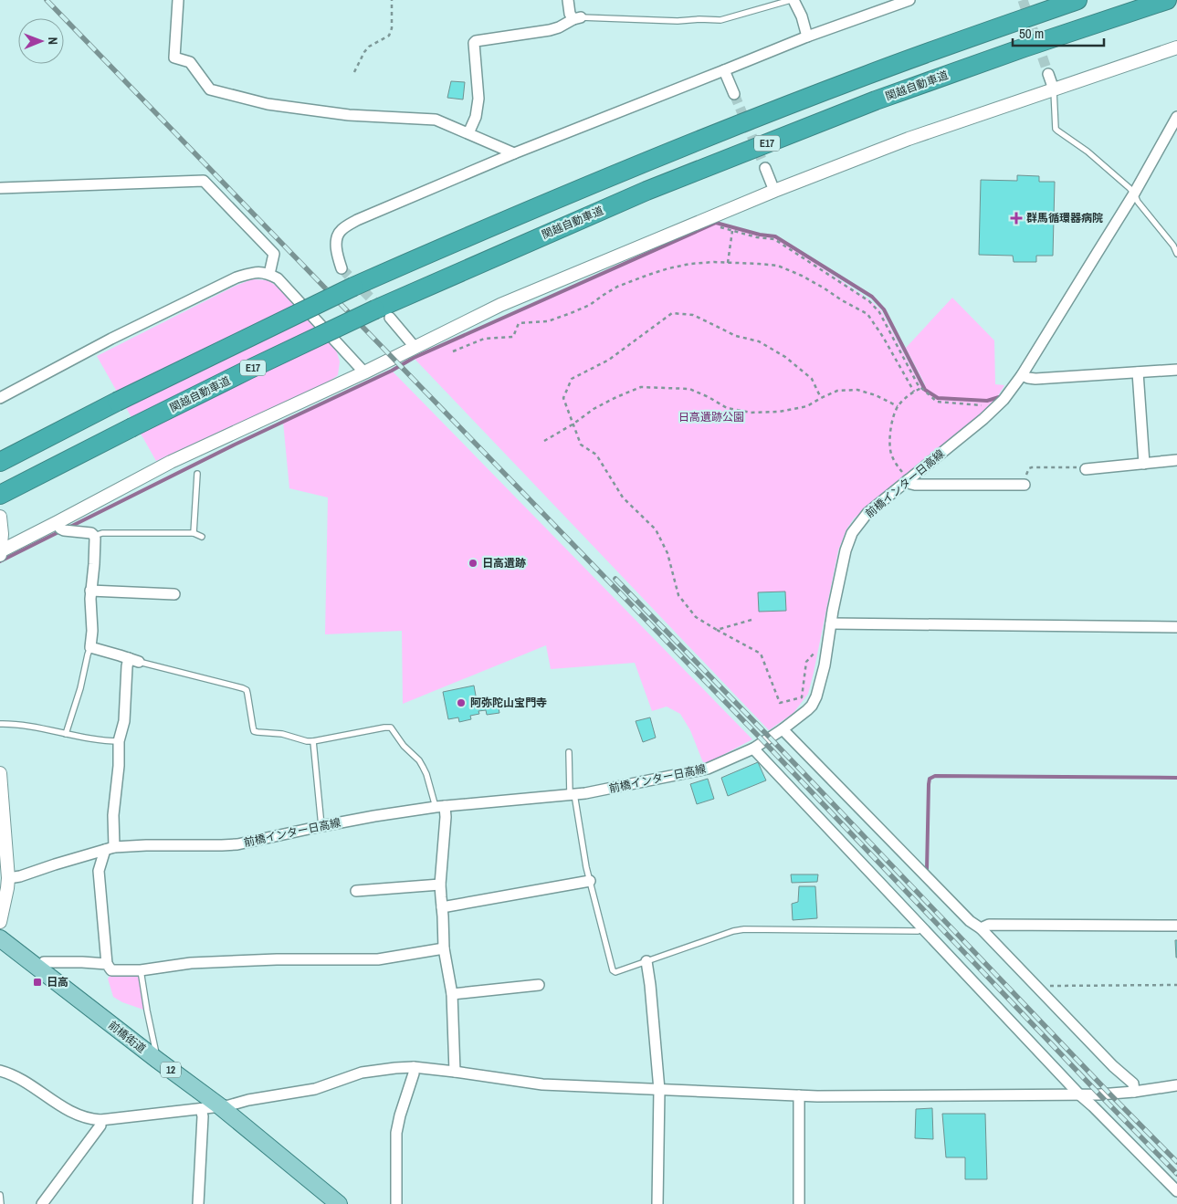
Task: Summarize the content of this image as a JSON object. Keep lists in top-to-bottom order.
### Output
{
  "streets": {
    "highway": ["関越自動車道", "E17"],
    "main road": ["前橋街道", "12"],
    "street": ["前橋インター日高線"]
  },
  "parks": ["日高遺跡公園"],
  "places": {
    "health": ["群馬循環器病院"],
    "other": ["日高遺跡", "阿弥陀山宝門寺"],
    "transit": ["日高"]
  },
  "scale_bar": "50 m",
  "north": "right"
}
